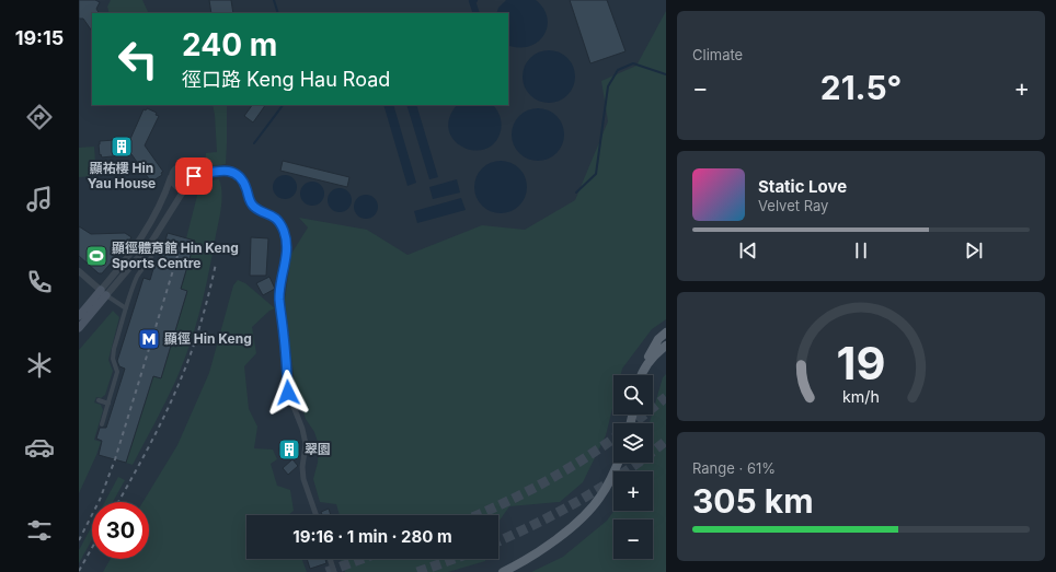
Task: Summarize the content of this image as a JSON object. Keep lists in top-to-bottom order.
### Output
{
  "places": {
    "building": ["顯祐樓 Hin Yau House", "翠園"],
    "sports": ["顯徑體育館 Hin Keng Sports Centre"],
    "metro station": ["顯徑 Hin Keng"]
  },
  "page": {
    "tabs": "19:15",
    "tile": [
      "Climate",
      ["Range · 61%", "305 km"]
    ],
    "turn": ["240 m", "徑口路 Keng Hau Road"],
    "heat": ["−", "21.5°", "+"],
    "song": ["Static Love", "Velvet Ray"],
    "map_buttons": ["+", "−"],
    "limit": "30",
    "trip": "19:16 · 1 min · 280 m",
    "gauge": ["19", "km/h"]
  }
}
